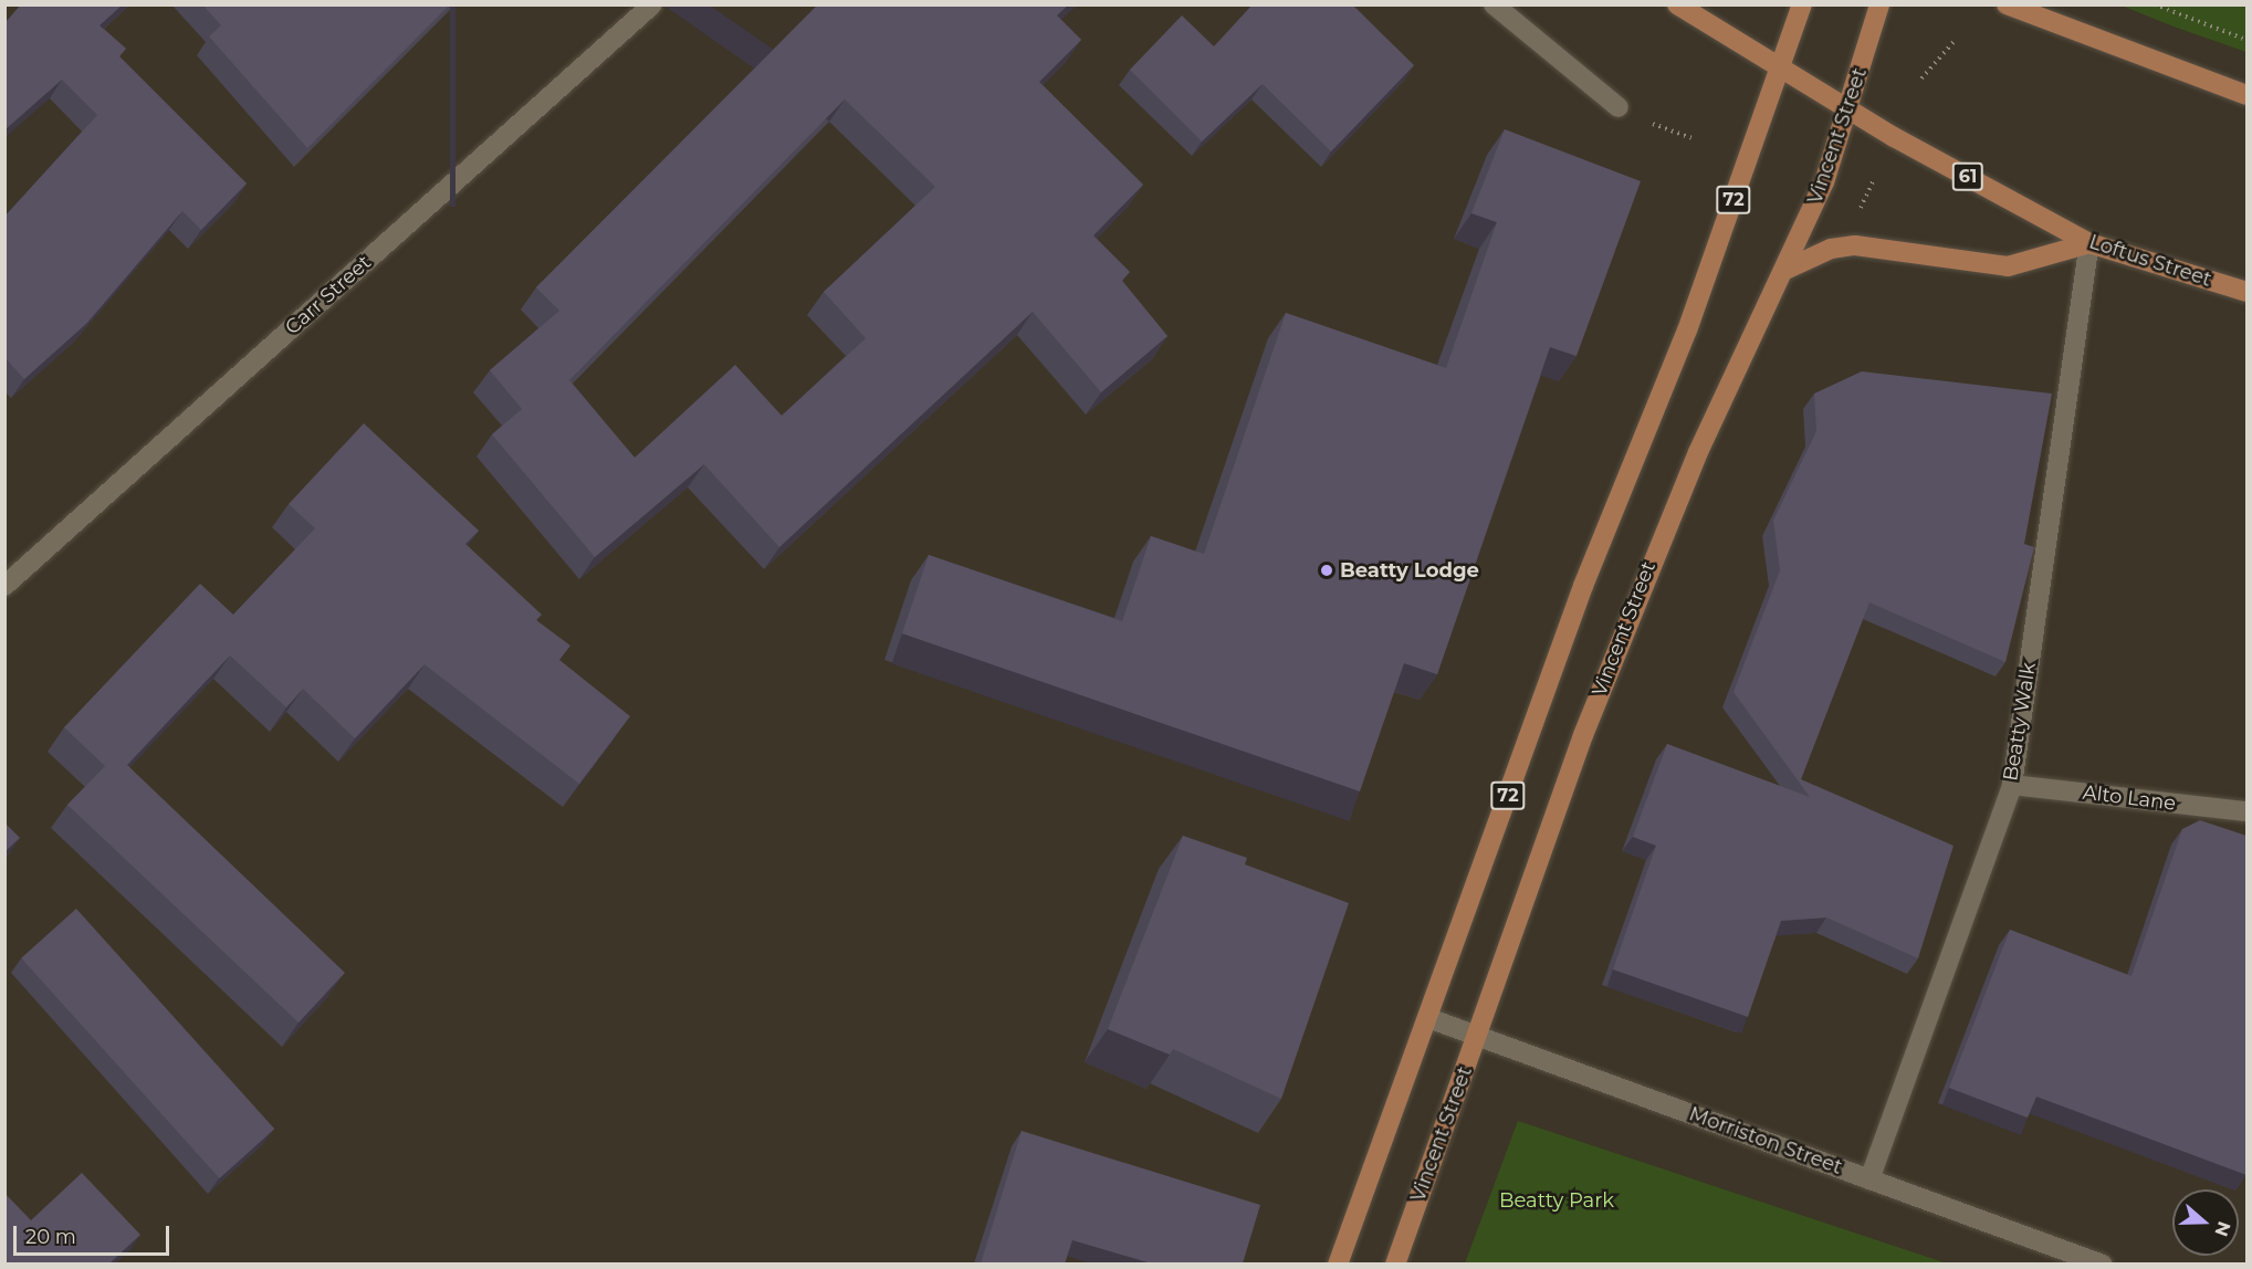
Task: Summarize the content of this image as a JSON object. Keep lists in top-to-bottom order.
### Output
{
  "streets": {
    "main road": [
      "Vincent Street",
      "61",
      "72",
      "Loftus Street"
    ],
    "street": [
      "Carr Street",
      "Beatty Walk",
      "Alto Lane",
      "Morriston Street"
    ]
  },
  "crossings": [
    ["Vincent Street", "Loftus Street"],
    ["Vincent Street", "Morriston Street"],
    ["72", "Loftus Street"],
    ["72", "Morriston Street"],
    ["Loftus Street", "Beatty Walk"],
    ["Beatty Walk", "Alto Lane"],
    ["Beatty Walk", "Morriston Street"]
  ],
  "parks": ["Beatty Park"],
  "places": ["Beatty Lodge"],
  "scale_bar": "20 m",
  "north": "right"
}
